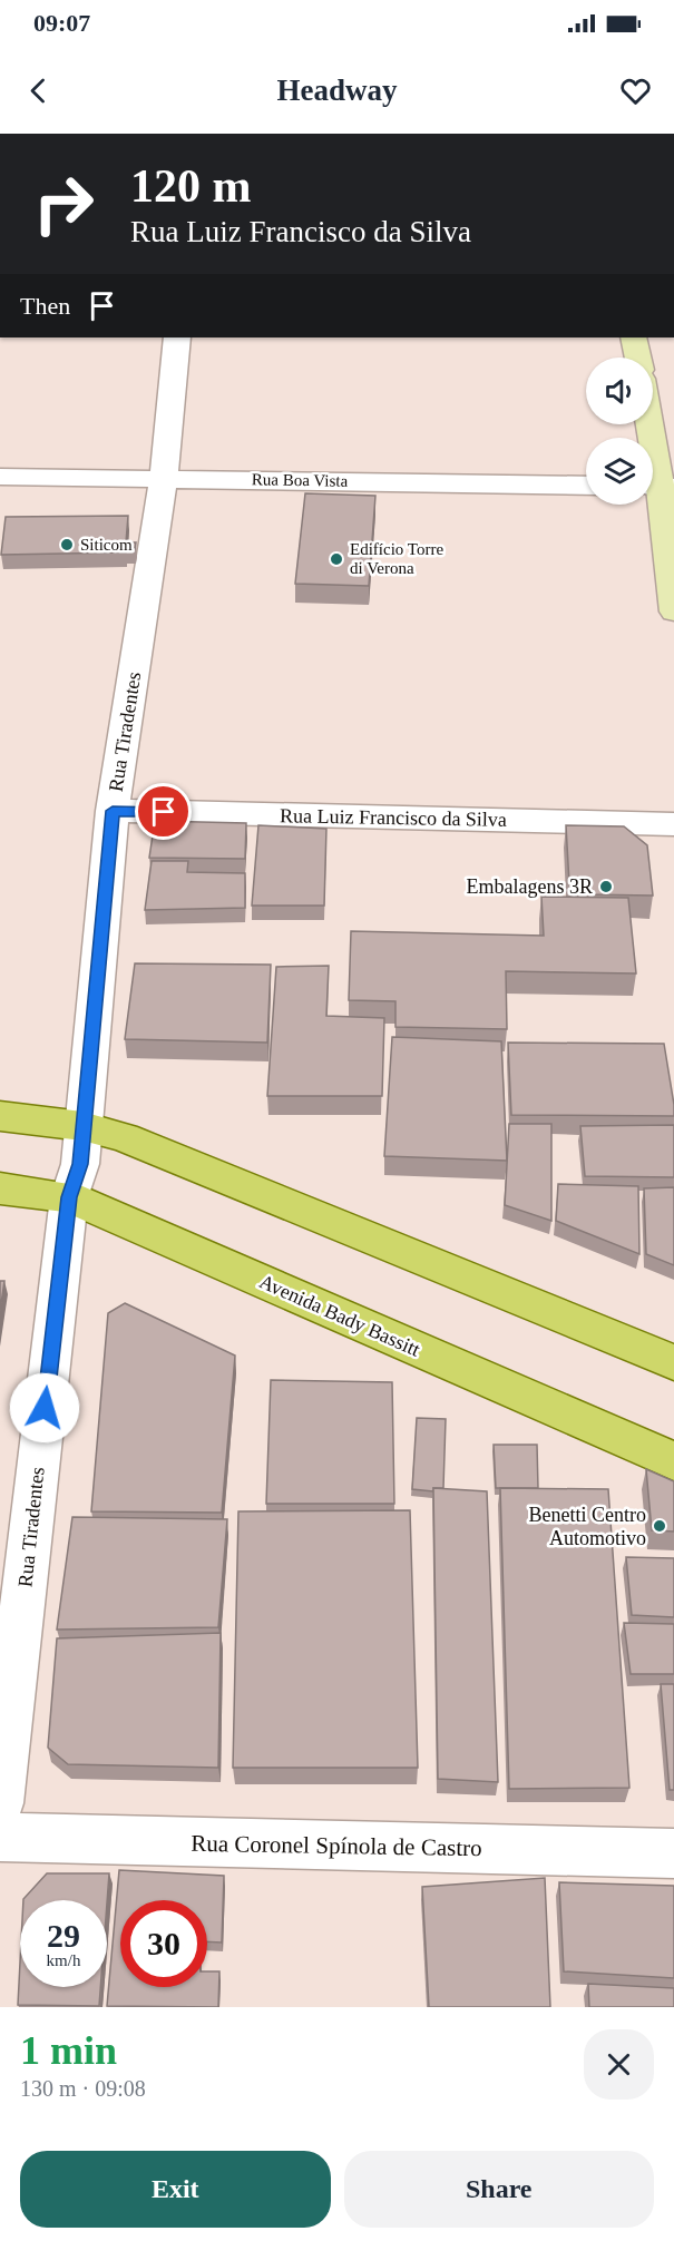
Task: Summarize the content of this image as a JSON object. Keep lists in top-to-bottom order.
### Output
{
  "streets": {
    "main road": ["Avenida Bady Bassitt"],
    "street": [
      "Rua Boa Vista",
      "Rua Tiradentes",
      "Rua Luiz Francisco da Silva",
      "Rua Coronel Spínola de Castro"
    ]
  },
  "crossings": [
    ["Rua Boa Vista", "Rua Tiradentes"],
    ["Rua Tiradentes", "Rua Luiz Francisco da Silva"],
    ["Rua Tiradentes", "Avenida Bady Bassitt"]
  ],
  "places": [
    "Siticom",
    "Edifício Torre di Verona",
    "Embalagens 3R",
    "Benetti Centro Automotivo"
  ],
  "page": {
    "status": "09:07",
    "header": "Headway",
    "turn": ["120 m", "Rua Luiz Francisco da Silva"],
    "then": "Then",
    "speed": "29 km/h",
    "limit": "30",
    "heading": ["1 min", "130 m · 09:08"],
    "buttons": ["Exit", "Share"]
  }
}
